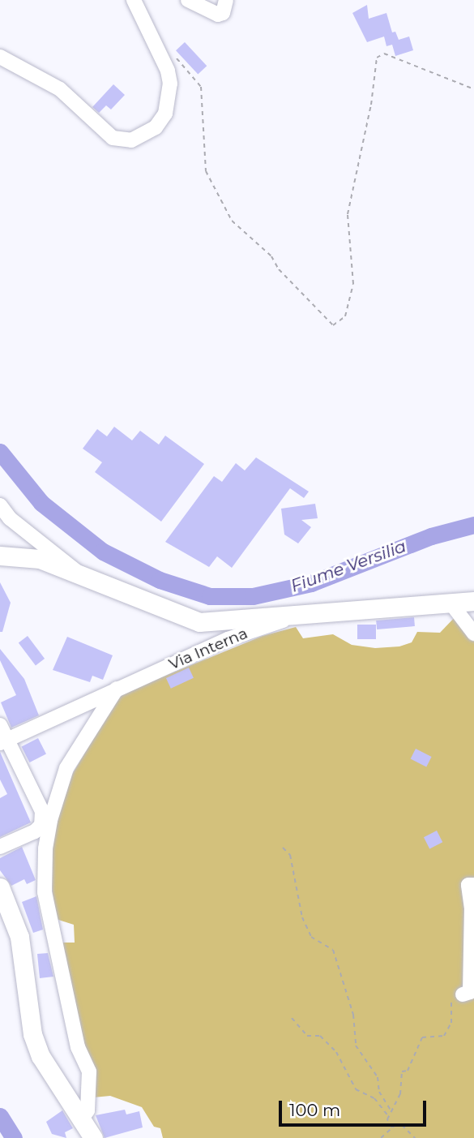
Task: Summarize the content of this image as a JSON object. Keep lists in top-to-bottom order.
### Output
{
  "streets": {
    "street": ["Via Interna"]
  },
  "water": ["Fiume Versilia"],
  "scale_bar": "100 m"
}
